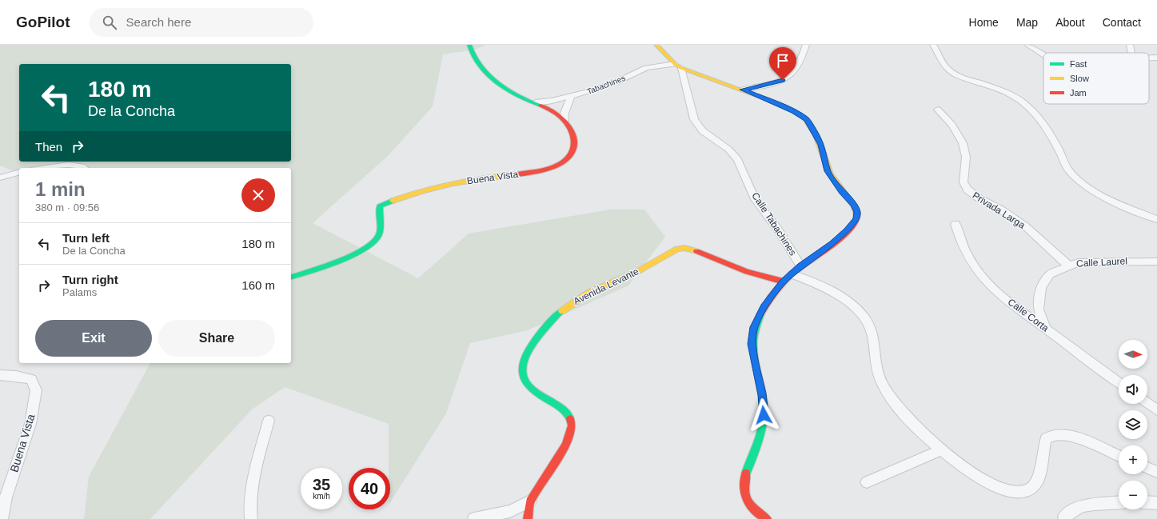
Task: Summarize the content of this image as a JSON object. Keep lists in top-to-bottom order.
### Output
{
  "streets": {
    "street": [
      "Tabachines",
      "Buena Vista",
      "Privada Larga",
      "Calle Tabachines",
      "Calle Laurel",
      "Avenida Levante",
      "Calle Corta"
    ]
  },
  "crossings": [
    ["Tabachines", "Calle Tabachines"],
    ["Privada Larga", "Calle Laurel"],
    ["Calle Laurel", "Calle Corta"]
  ],
  "legend": ["Fast", "Slow", "Jam"],
  "north": "right",
  "page": {
    "header": "GoPilot",
    "search": "Search here",
    "nav": [
      "Home",
      "Map",
      "About",
      "Contact"
    ],
    "turn": ["180 m", "De la Concha"],
    "then": "Then",
    "heading": ["1 min", "380 m · 09:56"],
    "list": [
      {
        "name": "Turn left",
        "note": "De la Concha",
        "value": "180 m"
      },
      {
        "name": "Turn right",
        "note": "Palams",
        "value": "160 m"
      }
    ],
    "buttons": ["Exit", "Share"],
    "map_buttons": ["+", "−"],
    "speed": "35 km/h",
    "limit": "40"
  }
}
